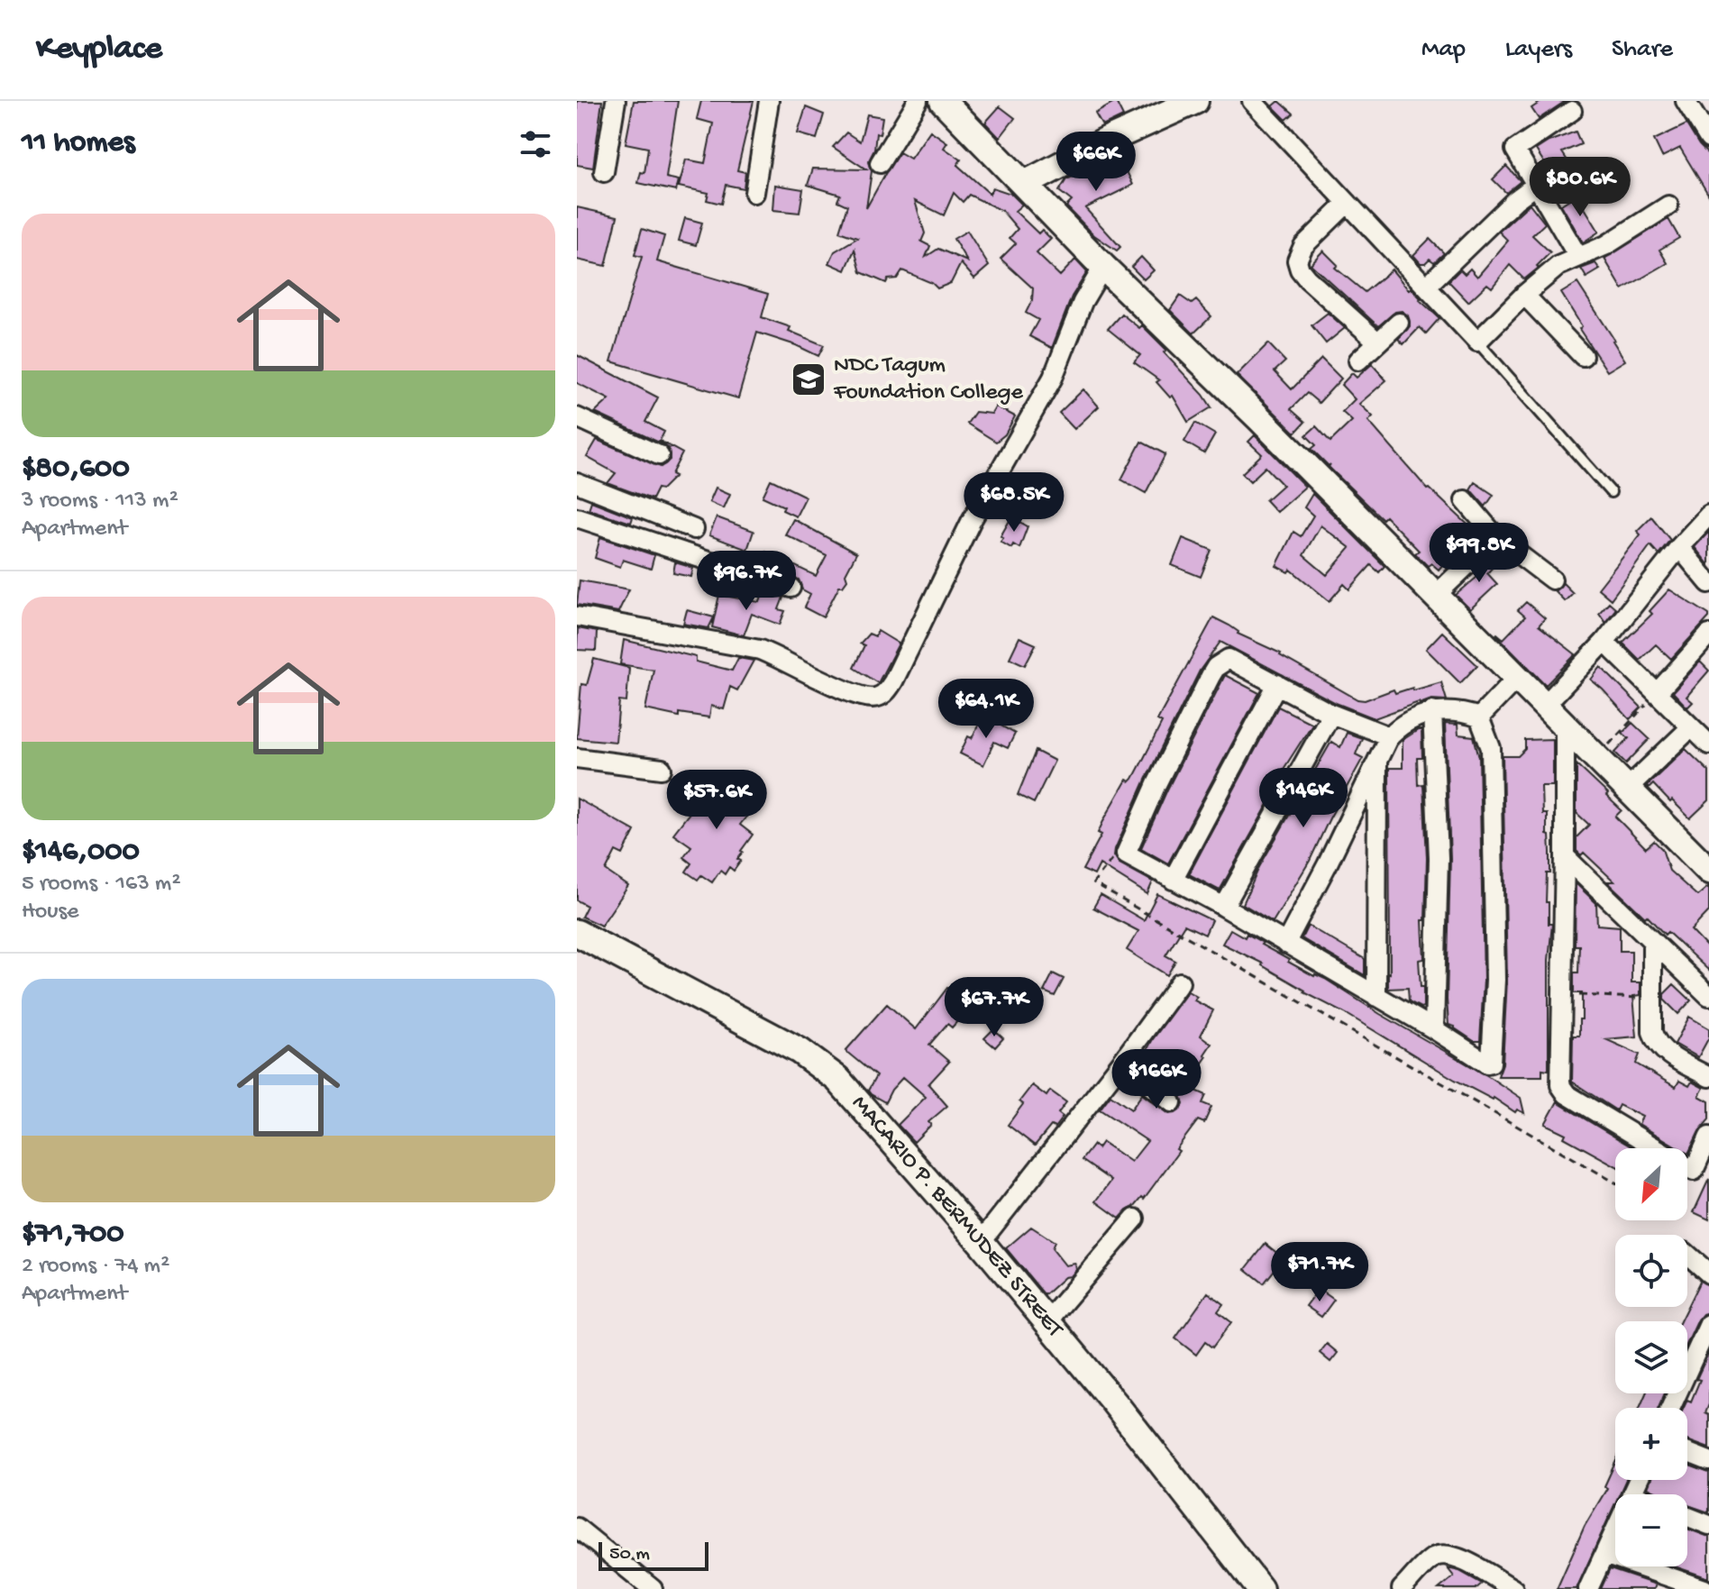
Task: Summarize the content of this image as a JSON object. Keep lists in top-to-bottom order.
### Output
{
  "streets": {
    "street": ["MACARIO P. BERMUDEZ STREET"]
  },
  "places": {
    "school or university": ["NDC Tagum Foundation College"]
  },
  "scale_bar": "50 m",
  "north": "bottom left",
  "page": {
    "header": "Keyplace",
    "nav": ["Map", "Layers", "Share"],
    "heading": "11 homes",
    "price": [
      "$66K",
      "$80.6K",
      "$68.5K",
      "$99.8K",
      "$96.7K",
      "$64.1K",
      "$146K",
      "$57.6K",
      "$67.7K",
      "$166K",
      "$71.7K"
    ],
    "list": [
      {
        "name": "$80,600",
        "note": "3 rooms · 113 m² · Apartment"
      },
      {
        "name": "$146,000",
        "note": "5 rooms · 163 m² · House"
      },
      {
        "name": "$71,700",
        "note": "2 rooms · 74 m² · Apartment"
      }
    ],
    "map_buttons": ["+", "−"],
    "scale": "50 m"
  }
}
